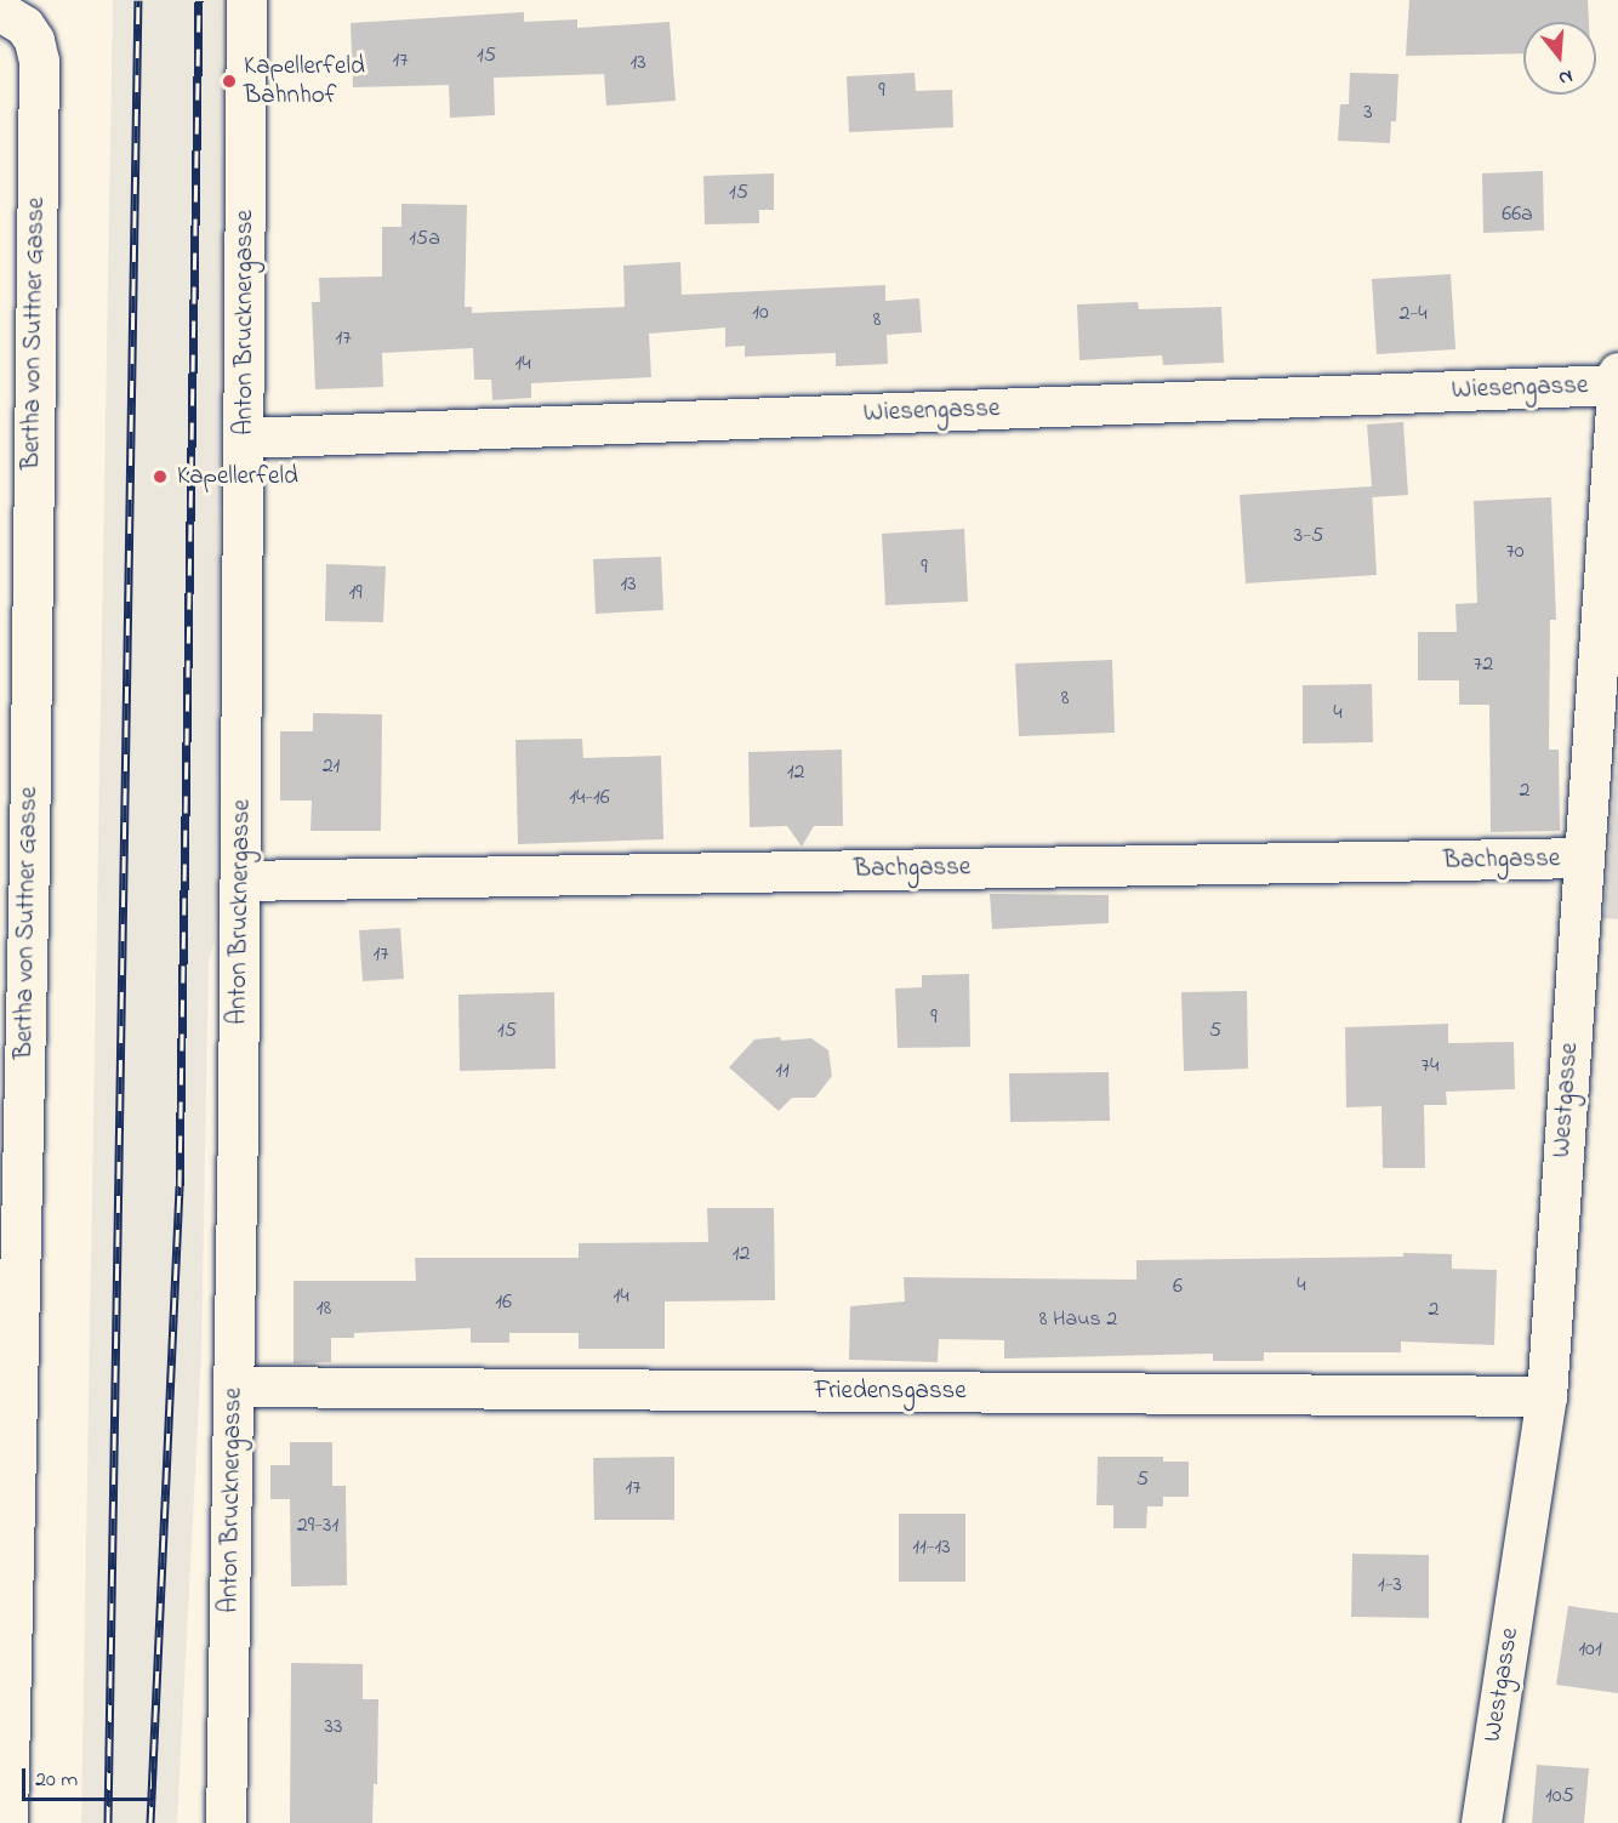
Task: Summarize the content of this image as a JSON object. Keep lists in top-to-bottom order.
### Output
{
  "streets": {
    "street": [
      "Anton Brucknergasse",
      "Bertha von Suttner Gasse",
      "Wiesengasse",
      "Bachgasse",
      "Westgasse",
      "Friedensgasse"
    ]
  },
  "crossings": [
    ["Anton Brucknergasse", "Wiesengasse"],
    ["Anton Brucknergasse", "Bachgasse"],
    ["Anton Brucknergasse", "Friedensgasse"],
    ["Wiesengasse", "Westgasse"],
    ["Bachgasse", "Westgasse"],
    ["Westgasse", "Friedensgasse"]
  ],
  "places": ["Kapellerfeld Bahnhof", "Kapellerfeld"],
  "house_numbers": [
    "15",
    "17",
    "13",
    "9",
    "3",
    "15",
    "66a",
    "15a",
    "10",
    "2-4",
    "8",
    "17",
    "14",
    "3-5",
    "70",
    "9",
    "13",
    "19",
    "72",
    "8",
    "4",
    "21",
    "12",
    "2",
    "14-16",
    "17",
    "9",
    "15",
    "5",
    "74",
    "11",
    "12",
    "4",
    "6",
    "14",
    "16",
    "18",
    "2",
    "8 Haus 2",
    "5",
    "17",
    "29-31",
    "11-13",
    "1-3",
    "101",
    "33",
    "105"
  ],
  "scale_bar": "20 m",
  "north": "bottom"
}
